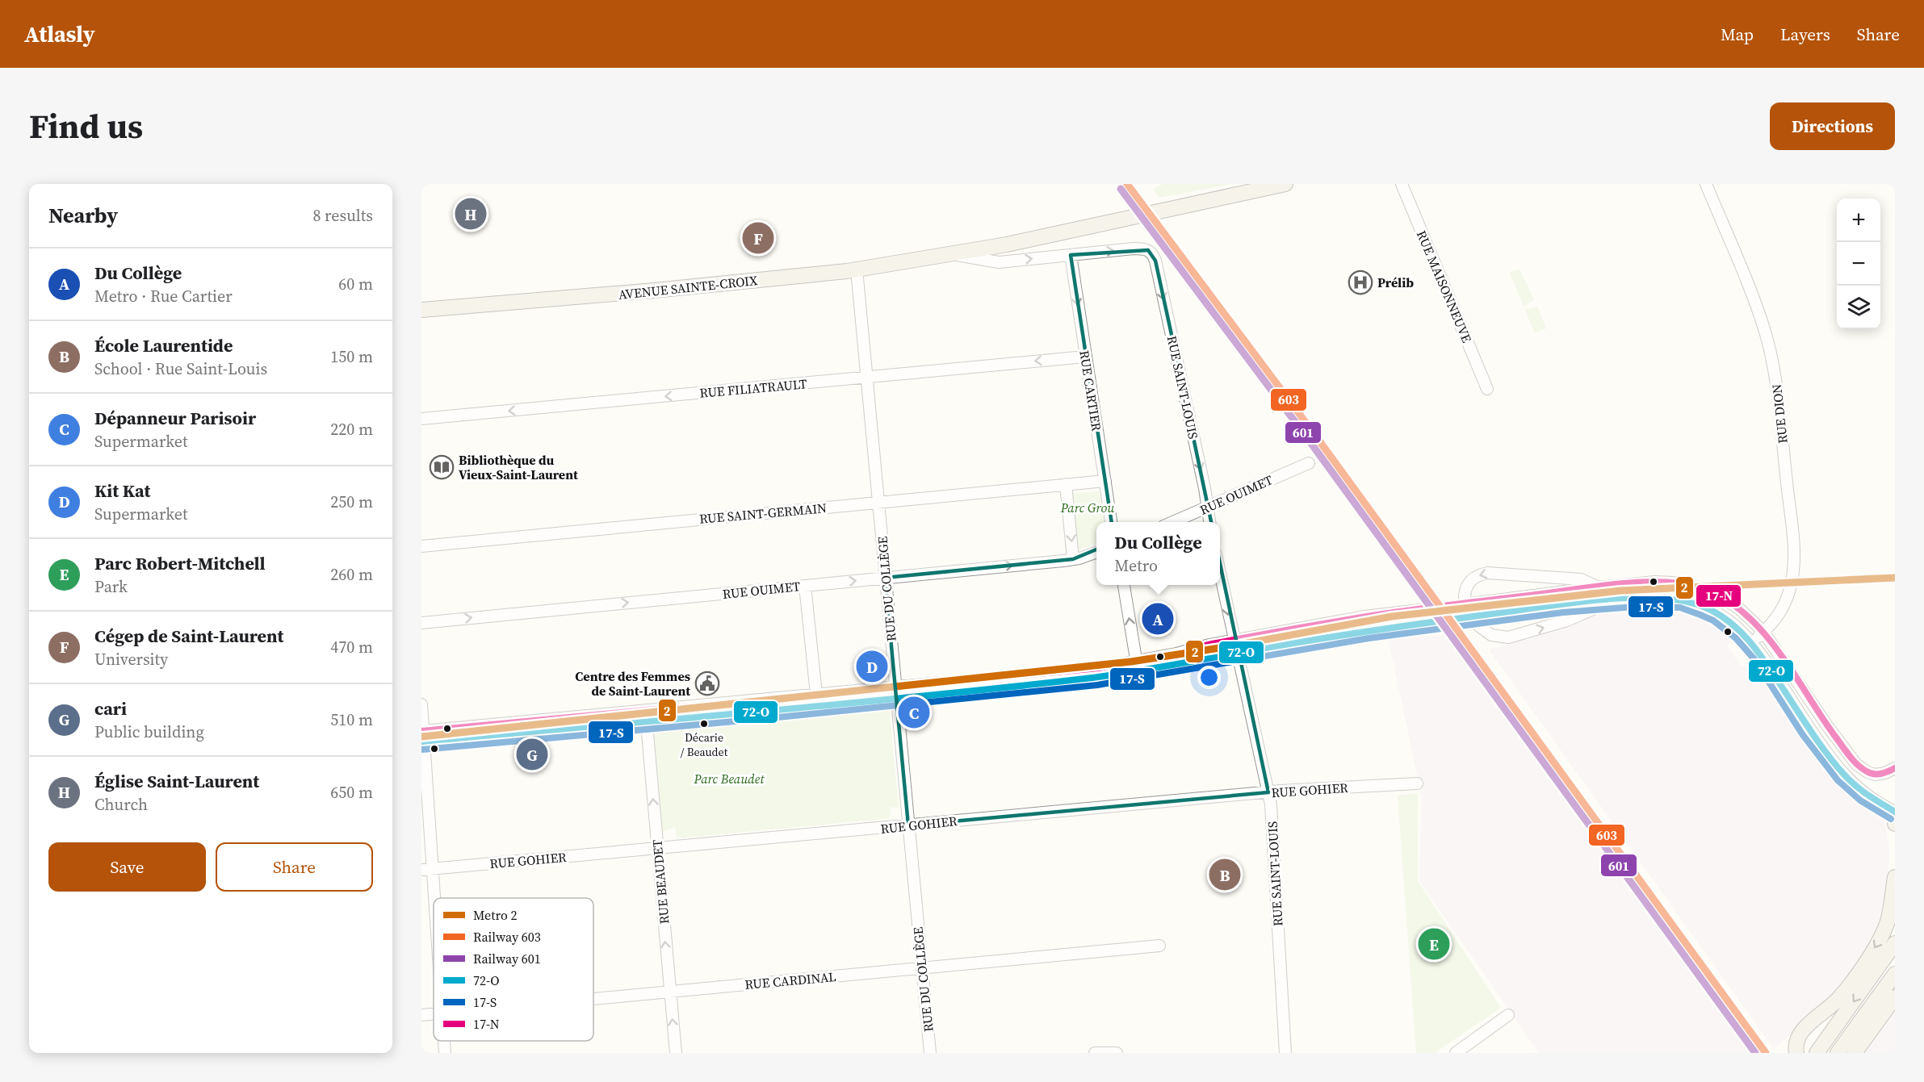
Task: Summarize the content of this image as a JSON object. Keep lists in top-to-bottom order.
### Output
{
  "streets": {
    "main road": ["AVENUE SAINTE-CROIX"],
    "street": [
      "RUE MAISONNEUVE",
      "RUE SAINT-LOUIS",
      "RUE FILIATRAULT",
      "RUE CARTIER",
      "RUE DION",
      "RUE OUIMET",
      "RUE SAINT-GERMAIN",
      "RUE DU COLLÈGE",
      "RUE GOHIER",
      "RUE BEAUDET",
      "RUE CARDINAL"
    ]
  },
  "crossings": [
    ["AVENUE SAINTE-CROIX", "RUE SAINT-LOUIS"],
    ["AVENUE SAINTE-CROIX", "RUE CARTIER"],
    ["AVENUE SAINTE-CROIX", "RUE DU COLLÈGE"],
    ["RUE SAINT-LOUIS", "RUE OUIMET"],
    ["RUE SAINT-LOUIS", "RUE GOHIER"],
    ["RUE FILIATRAULT", "RUE CARTIER"],
    ["RUE FILIATRAULT", "RUE DU COLLÈGE"],
    ["RUE CARTIER", "RUE SAINT-GERMAIN"],
    ["RUE OUIMET", "RUE DU COLLÈGE"],
    ["RUE SAINT-GERMAIN", "RUE DU COLLÈGE"],
    ["RUE DU COLLÈGE", "RUE GOHIER"],
    ["RUE DU COLLÈGE", "RUE CARDINAL"],
    ["RUE GOHIER", "RUE BEAUDET"],
    ["RUE BEAUDET", "RUE CARDINAL"]
  ],
  "one_way": [
    "RUE SAINT-LOUIS",
    "RUE FILIATRAULT",
    "RUE CARTIER",
    "RUE OUIMET",
    "RUE BEAUDET"
  ],
  "parks": ["Parc Grou", "Parc Beaudet"],
  "places": {
    "hospital": ["Prélib"],
    "library": ["Bibliothèque du Vieux-Saint-Laurent"],
    "public building": ["Centre des Femmes de Saint-Laurent"],
    "other": ["Décarie / Beaudet"]
  },
  "lines": [
    "rail line 603",
    "rail line 601",
    "metro line 2",
    "transit line 17-N",
    "transit line 72-O",
    "transit line 17-S"
  ],
  "legend": [
    "Metro 2",
    "Railway 603",
    "Railway 601",
    "72-O",
    "17-S",
    "17-N"
  ],
  "page": {
    "header": "Atlasly",
    "nav": ["Map", "Layers", "Share"],
    "title": "Find us",
    "buttons": [
      "Directions",
      ["Save", "Share"]
    ],
    "heading": ["Nearby", "8 results"],
    "pins": [
      "H",
      "F",
      "A",
      "D",
      "C",
      "G",
      "B",
      "E"
    ],
    "map_buttons": ["+", "−"],
    "list": [
      {
        "mark": "A",
        "name": "Du Collège",
        "note": "Metro · Rue Cartier",
        "value": "60 m"
      },
      {
        "mark": "B",
        "name": "École Laurentide",
        "note": "School · Rue Saint-Louis",
        "value": "150 m"
      },
      {
        "mark": "C",
        "name": "Dépanneur Parisoir",
        "note": "Supermarket",
        "value": "220 m"
      },
      {
        "mark": "D",
        "name": "Kit Kat",
        "note": "Supermarket",
        "value": "250 m"
      },
      {
        "mark": "E",
        "name": "Parc Robert-Mitchell",
        "note": "Park",
        "value": "260 m"
      },
      {
        "mark": "F",
        "name": "Cégep de Saint-Laurent",
        "note": "University",
        "value": "470 m"
      },
      {
        "mark": "G",
        "name": "cari",
        "note": "Public building",
        "value": "510 m"
      },
      {
        "mark": "H",
        "name": "Église Saint-Laurent",
        "note": "Church",
        "value": "650 m"
      }
    ],
    "popup": ["Du Collège", "Metro"]
  }
}
